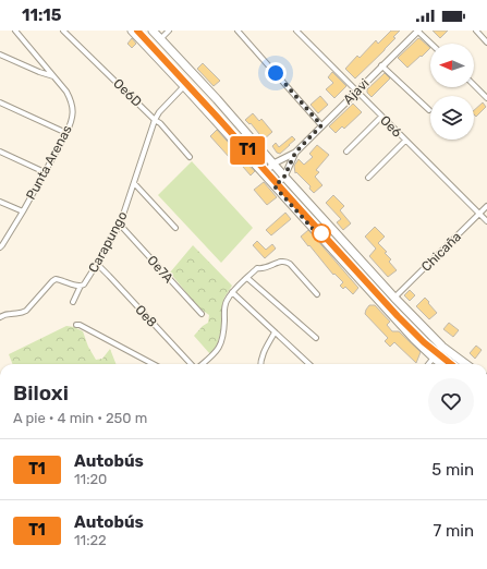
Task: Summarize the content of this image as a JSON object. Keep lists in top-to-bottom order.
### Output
{
  "streets": {
    "street": [
      "Ajavi",
      "Oe6D",
      "Oe6",
      "Punta Arenas",
      "Carapungo",
      "Chicaña",
      "Oe7A",
      "Oe8"
    ]
  },
  "crossings": [
    ["Ajavi", "Oe6"],
    ["Oe6D", "Carapungo"],
    ["Oe6", "Chicaña"],
    ["Carapungo", "Oe7A"],
    ["Carapungo", "Oe8"]
  ],
  "lines": ["bus line T1"],
  "north": "left",
  "page": {
    "status": "11:15",
    "on_map": "T1",
    "heading": ["Biloxi", "A pie · 4 min · 250 m"],
    "list": [
      {
        "mark": "T1",
        "name": "Autobús",
        "note": "11:20",
        "value": "5 min"
      },
      {
        "mark": "T1",
        "name": "Autobús",
        "note": "11:22",
        "value": "7 min"
      }
    ]
  }
}
